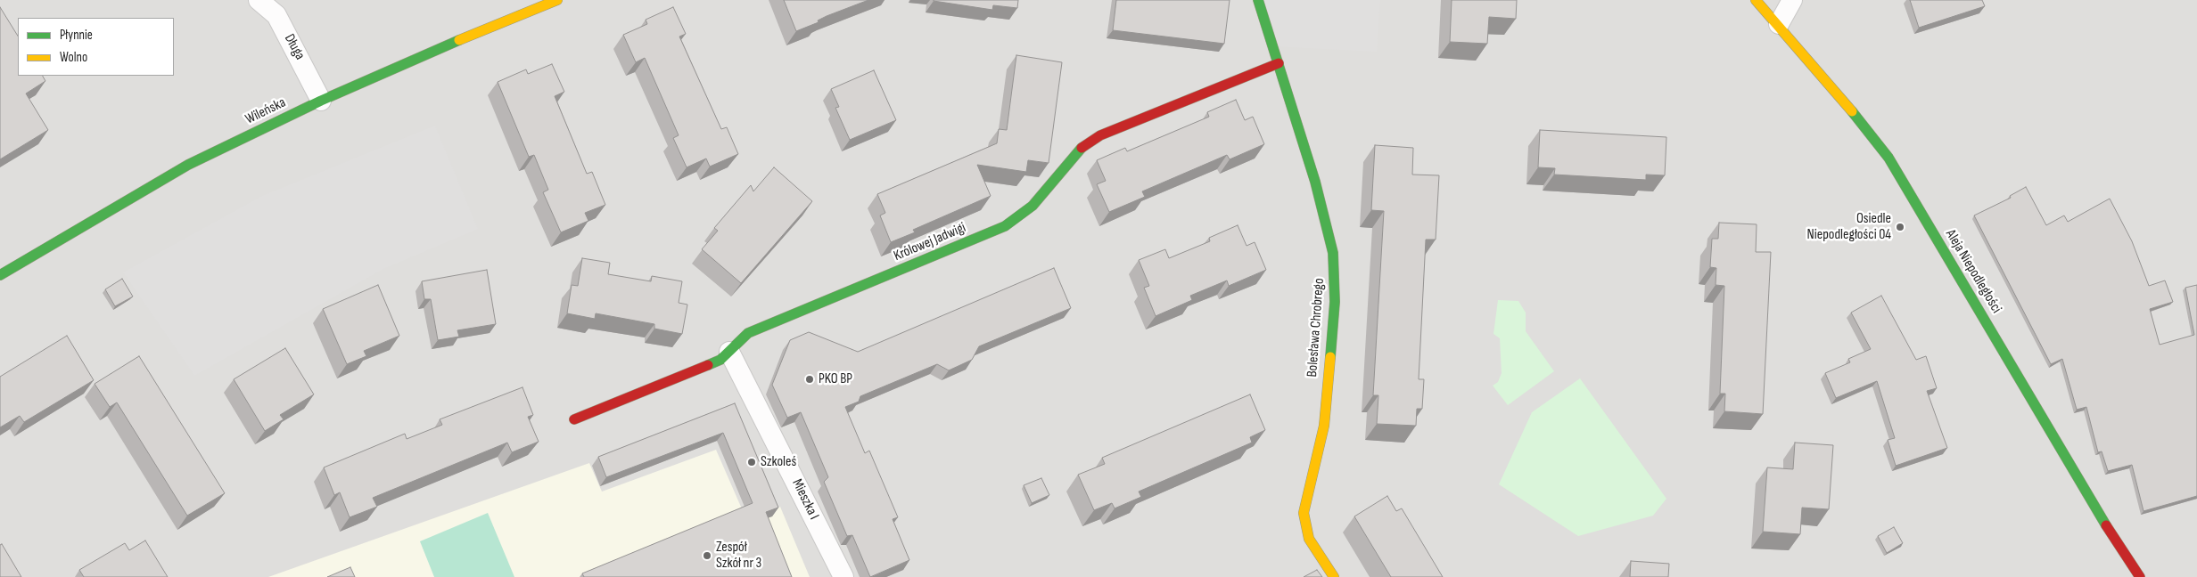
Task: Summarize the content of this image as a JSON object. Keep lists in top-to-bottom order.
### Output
{
  "streets": {
    "street": [
      "Długa",
      "Wileńska",
      "Królowej Jadwigi",
      "Aleja Niepodległości",
      "Bolesława Chrobrego",
      "Mieszka I"
    ]
  },
  "crossings": [
    ["Długa", "Wileńska"],
    ["Królowej Jadwigi", "Bolesława Chrobrego"],
    ["Królowej Jadwigi", "Mieszka I"]
  ],
  "places": [
    "Osiedle Niepodległości 04",
    "PKO BP",
    "Szkoleś",
    "Zespół Szkół nr 3"
  ],
  "legend": ["Płynnie", "Wolno"]
}
